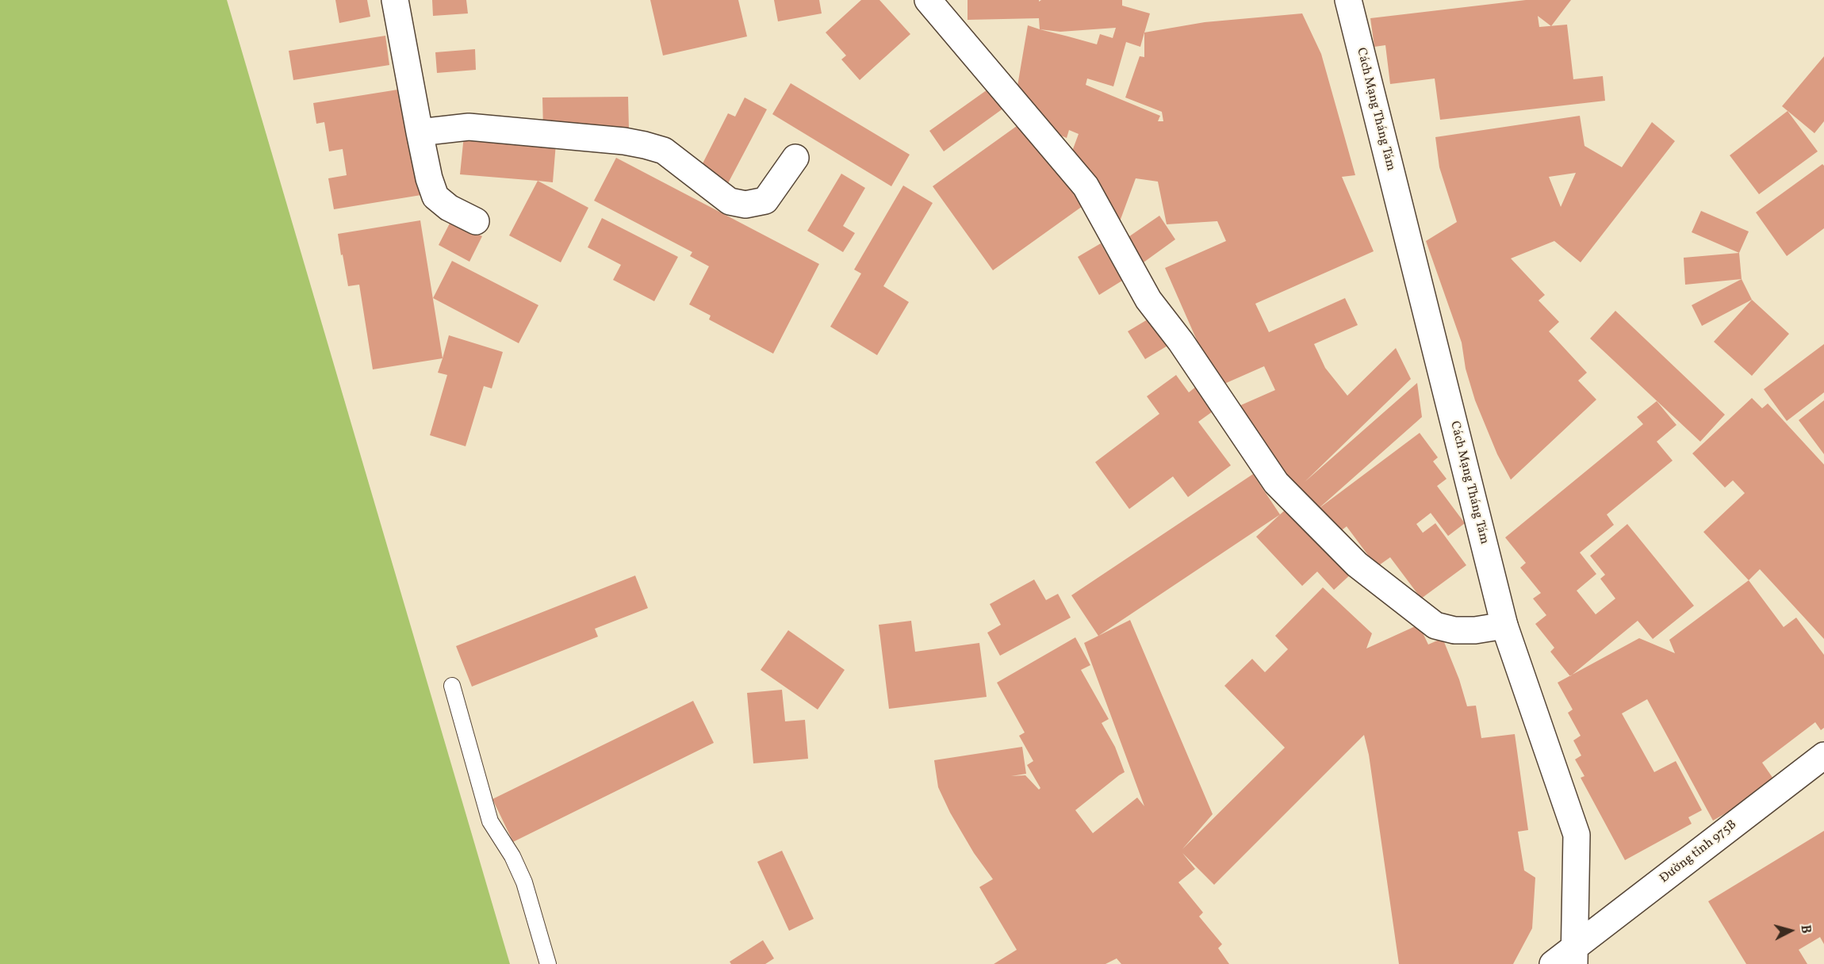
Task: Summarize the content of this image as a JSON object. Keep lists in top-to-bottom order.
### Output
{
  "streets": {
    "street": ["Cách Mạng Tháng Tám", "Đường tỉnh 975B"]
  },
  "crossings": [
    ["Cách Mạng Tháng Tám", "Đường tỉnh 975B"]
  ],
  "north": "right"
}
